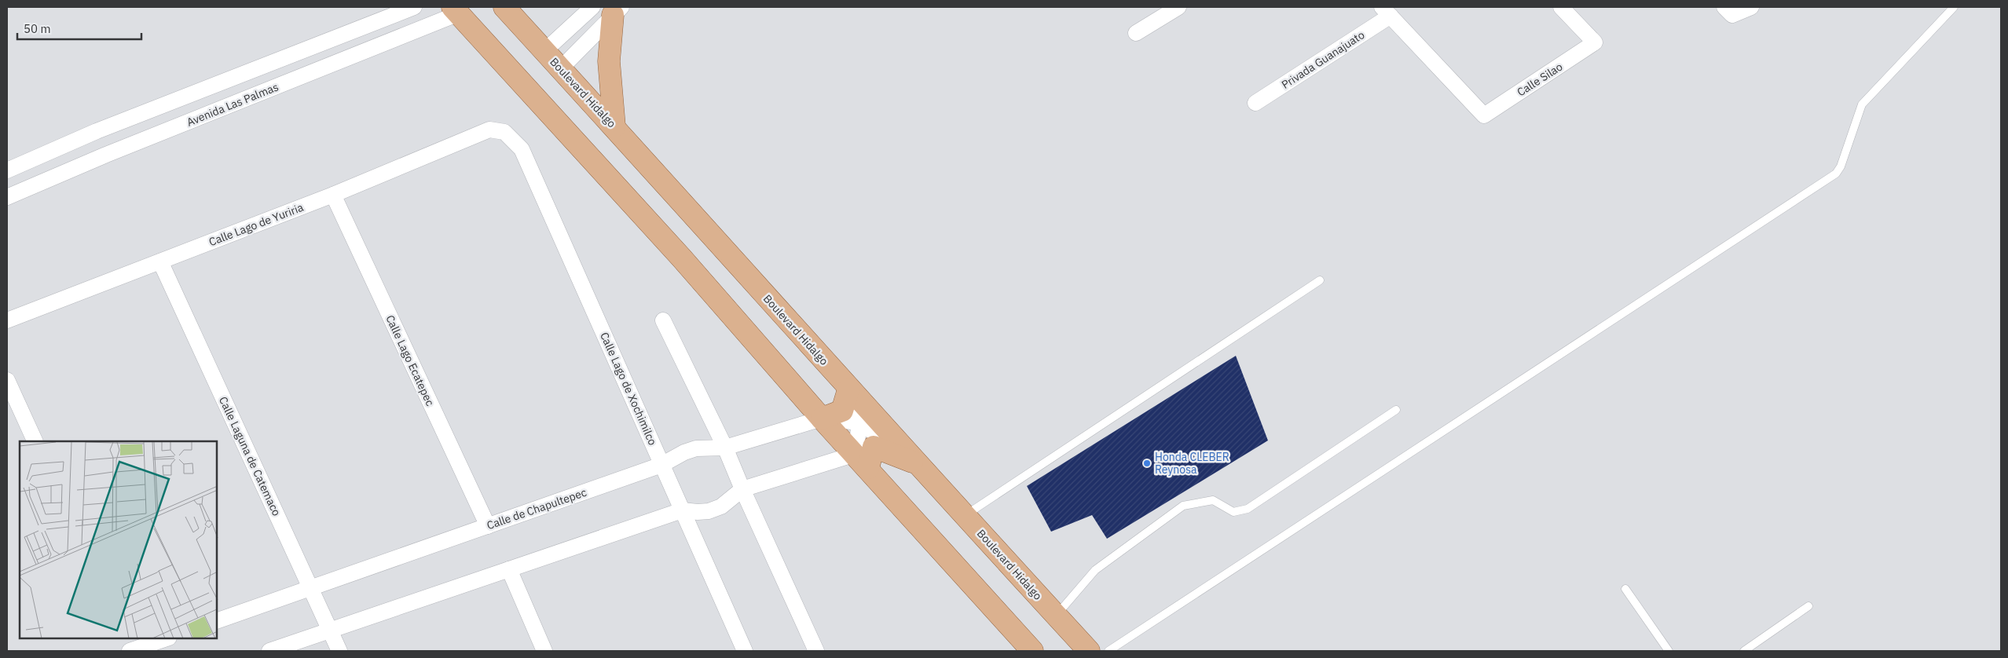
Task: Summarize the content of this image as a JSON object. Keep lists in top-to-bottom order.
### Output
{
  "streets": {
    "main road": ["Boulevard Hidalgo"],
    "street": [
      "Privada Guanajuato",
      "Calle Silao",
      "Avenida Las Palmas",
      "Calle Lago de Yuriria",
      "Calle Lago Ecatepec",
      "Calle Lago de Xochimilco",
      "Calle Laguna de Catemaco",
      "Calle de Chapultepec"
    ]
  },
  "crossings": [
    ["Privada Guanajuato", "Calle Silao"],
    ["Boulevard Hidalgo", "Calle de Chapultepec"],
    ["Calle Lago de Yuriria", "Calle Lago Ecatepec"],
    ["Calle Lago de Yuriria", "Calle Lago de Xochimilco"],
    ["Calle Lago de Yuriria", "Calle Laguna de Catemaco"],
    ["Calle Lago Ecatepec", "Calle de Chapultepec"],
    ["Calle Lago de Xochimilco", "Calle de Chapultepec"],
    ["Calle Laguna de Catemaco", "Calle de Chapultepec"]
  ],
  "places": ["Honda CLEBER Reynosa"],
  "scale_bar": "50 m"
}
